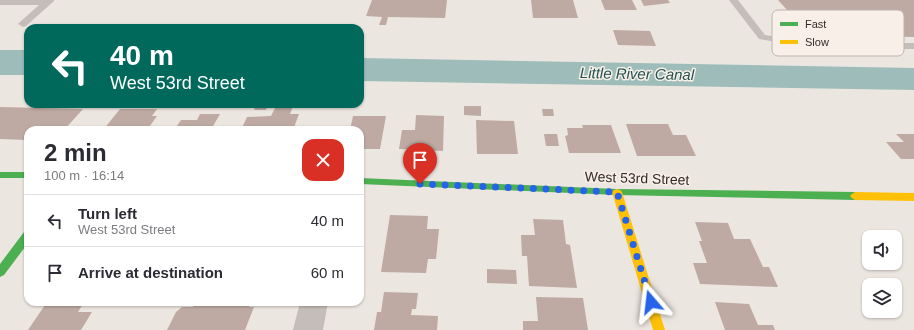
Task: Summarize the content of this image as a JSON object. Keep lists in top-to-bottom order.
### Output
{
  "streets": {
    "street": ["West 53rd Street"]
  },
  "water": ["Little River Canal"],
  "legend": ["Fast", "Slow"],
  "page": {
    "turn": ["40 m", "West 53rd Street"],
    "heading": ["2 min", "100 m · 16:14"],
    "list": [
      {
        "name": "Turn left",
        "note": "West 53rd Street",
        "value": "40 m"
      },
      {
        "name": "Arrive at destination",
        "value": "60 m"
      }
    ]
  }
}
